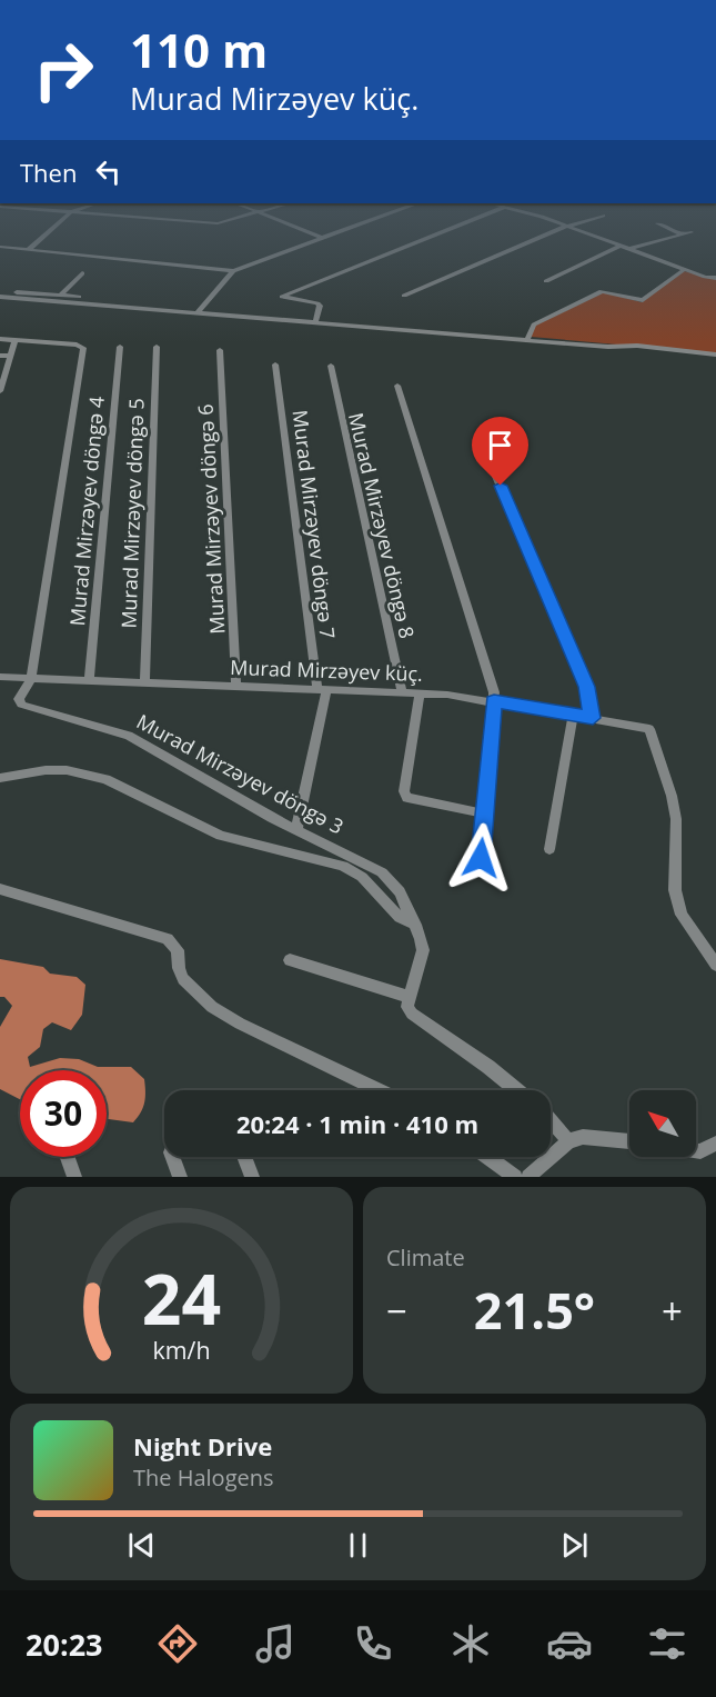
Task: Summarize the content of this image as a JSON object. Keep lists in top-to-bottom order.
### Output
{
  "streets": {
    "street": [
      "Murad Mirzəyev döngə 4",
      "Murad Mirzəyev döngə 5",
      "Murad Mirzəyev döngə 6",
      "Murad Mirzəyev döngə 7",
      "Murad Mirzəyev döngə 8",
      "Murad Mirzəyev küç.",
      "Murad Mirzəyev döngə 3"
    ]
  },
  "crossings": [
    ["Murad Mirzəyev döngə 4", "Murad Mirzəyev küç."],
    ["Murad Mirzəyev döngə 5", "Murad Mirzəyev küç."],
    ["Murad Mirzəyev döngə 6", "Murad Mirzəyev küç."],
    ["Murad Mirzəyev döngə 7", "Murad Mirzəyev küç."],
    ["Murad Mirzəyev döngə 7", "Murad Mirzəyev döngə 3"],
    ["Murad Mirzəyev döngə 8", "Murad Mirzəyev küç."],
    ["Murad Mirzəyev küç.", "Murad Mirzəyev döngə 3"]
  ],
  "north": "top left",
  "page": {
    "turn": ["110 m", "Murad Mirzəyev küç."],
    "then": "Then",
    "limit": "30",
    "trip": "20:24 · 1 min · 410 m",
    "tile": "Climate",
    "heat": ["−", "21.5°", "+"],
    "song": ["Night Drive", "The Halogens"],
    "tabs": "20:23",
    "gauge": ["24", "km/h"]
  }
}
